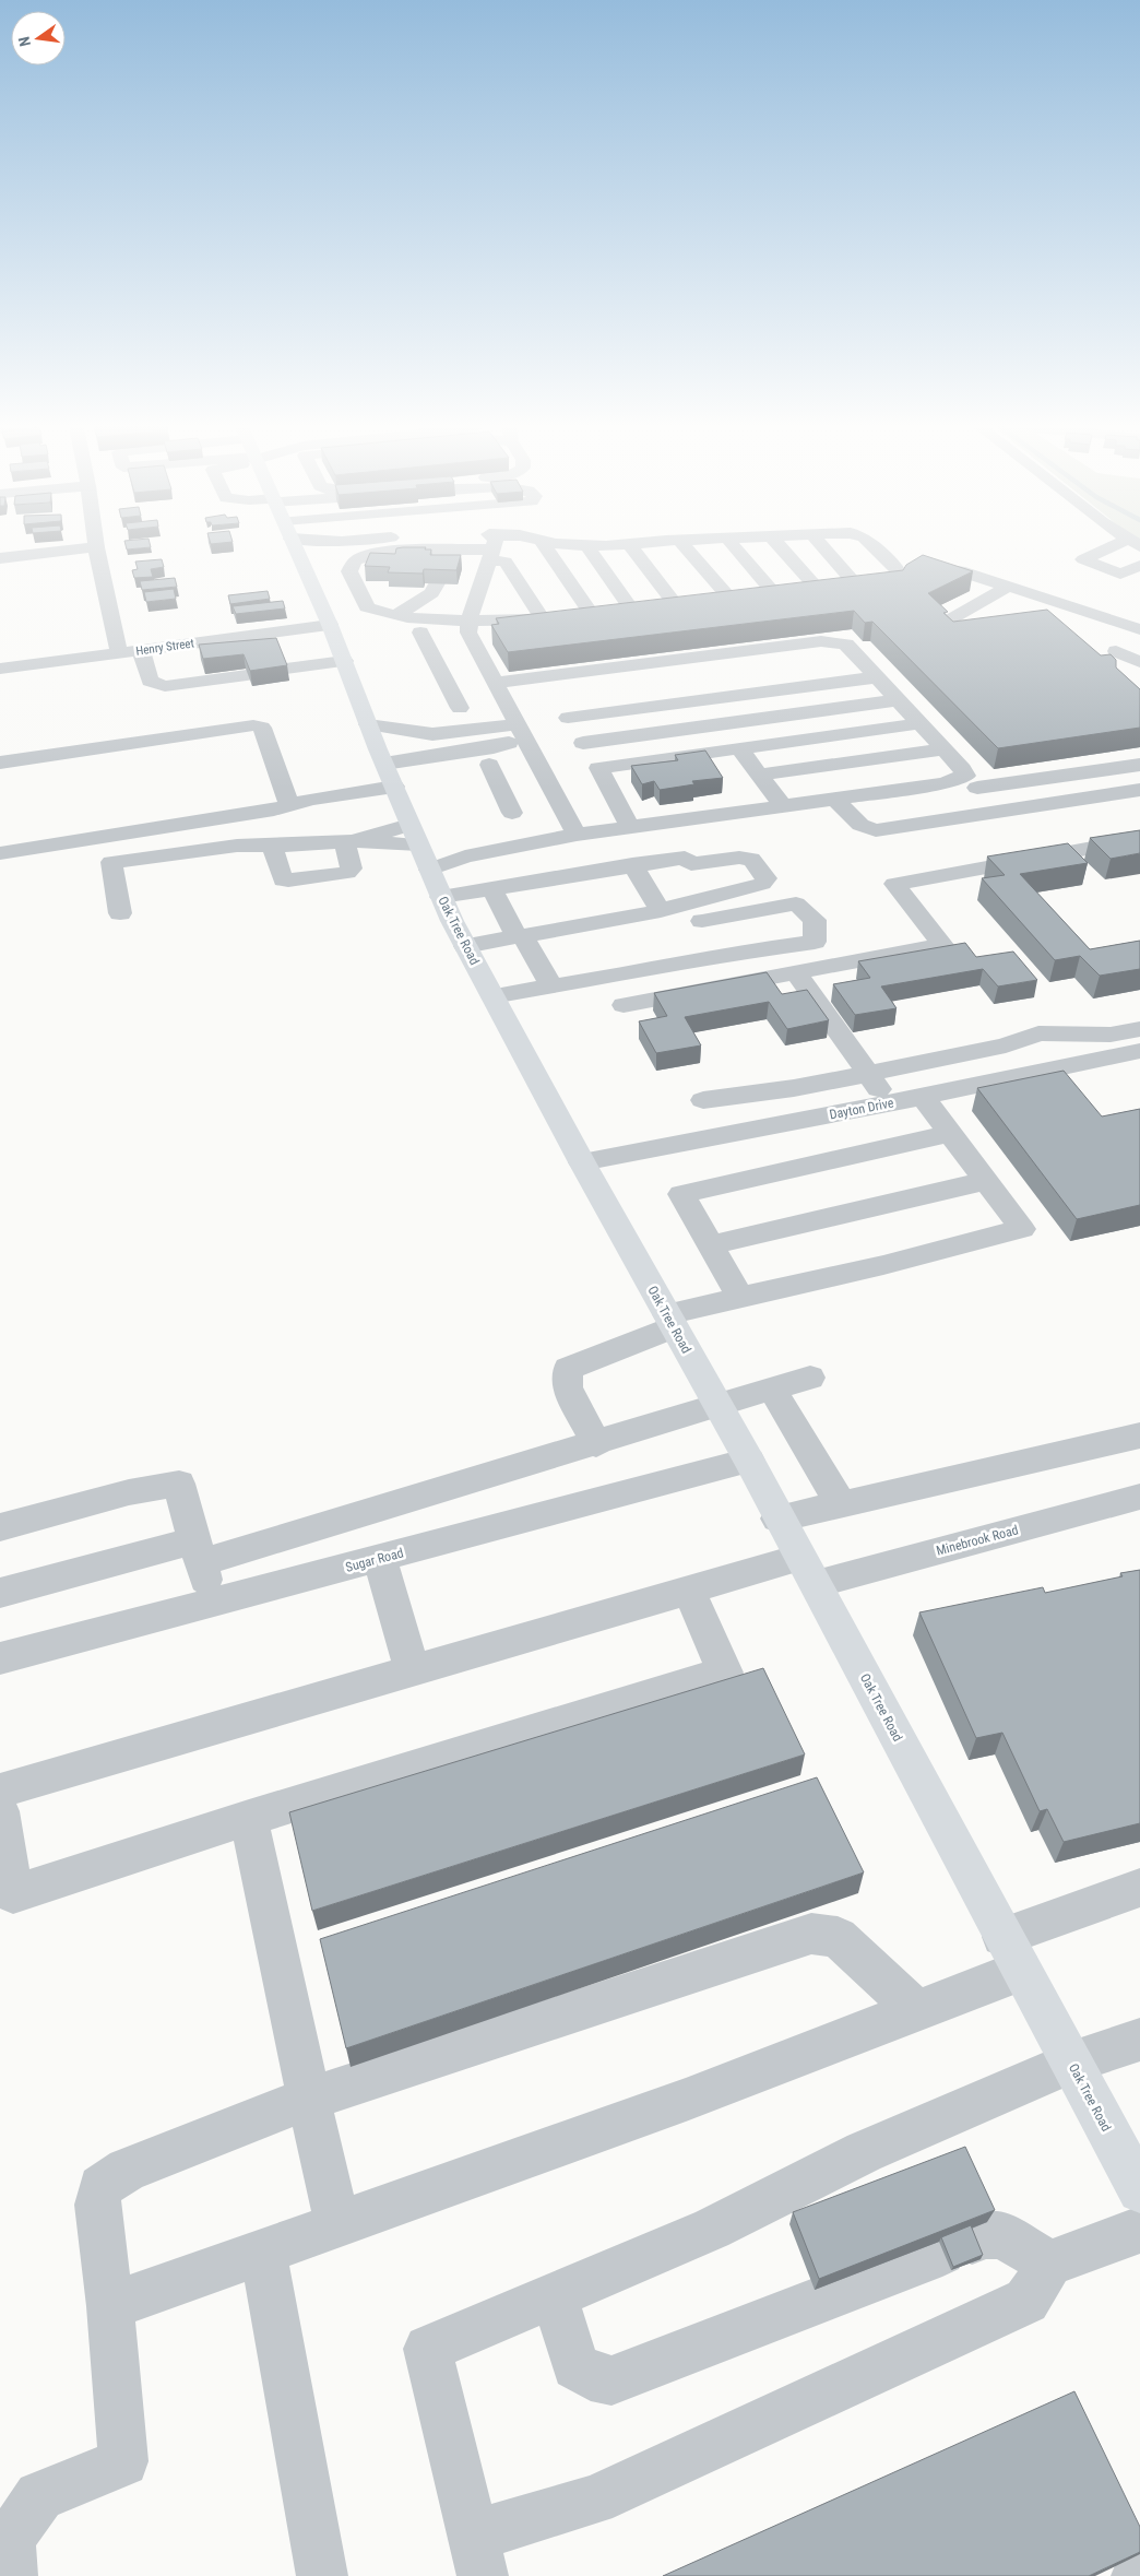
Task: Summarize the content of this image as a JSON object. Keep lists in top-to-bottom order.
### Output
{
  "streets": {
    "main road": ["Oak Tree Road"],
    "street": [
      "Henry Street",
      "Dayton Drive",
      "Minebrook Road",
      "Sugar Road"
    ]
  },
  "crossings": [
    ["Henry Street", "Oak Tree Road"],
    ["Oak Tree Road", "Dayton Drive"],
    ["Oak Tree Road", "Minebrook Road"],
    ["Oak Tree Road", "Sugar Road"]
  ],
  "north": "left"
}
